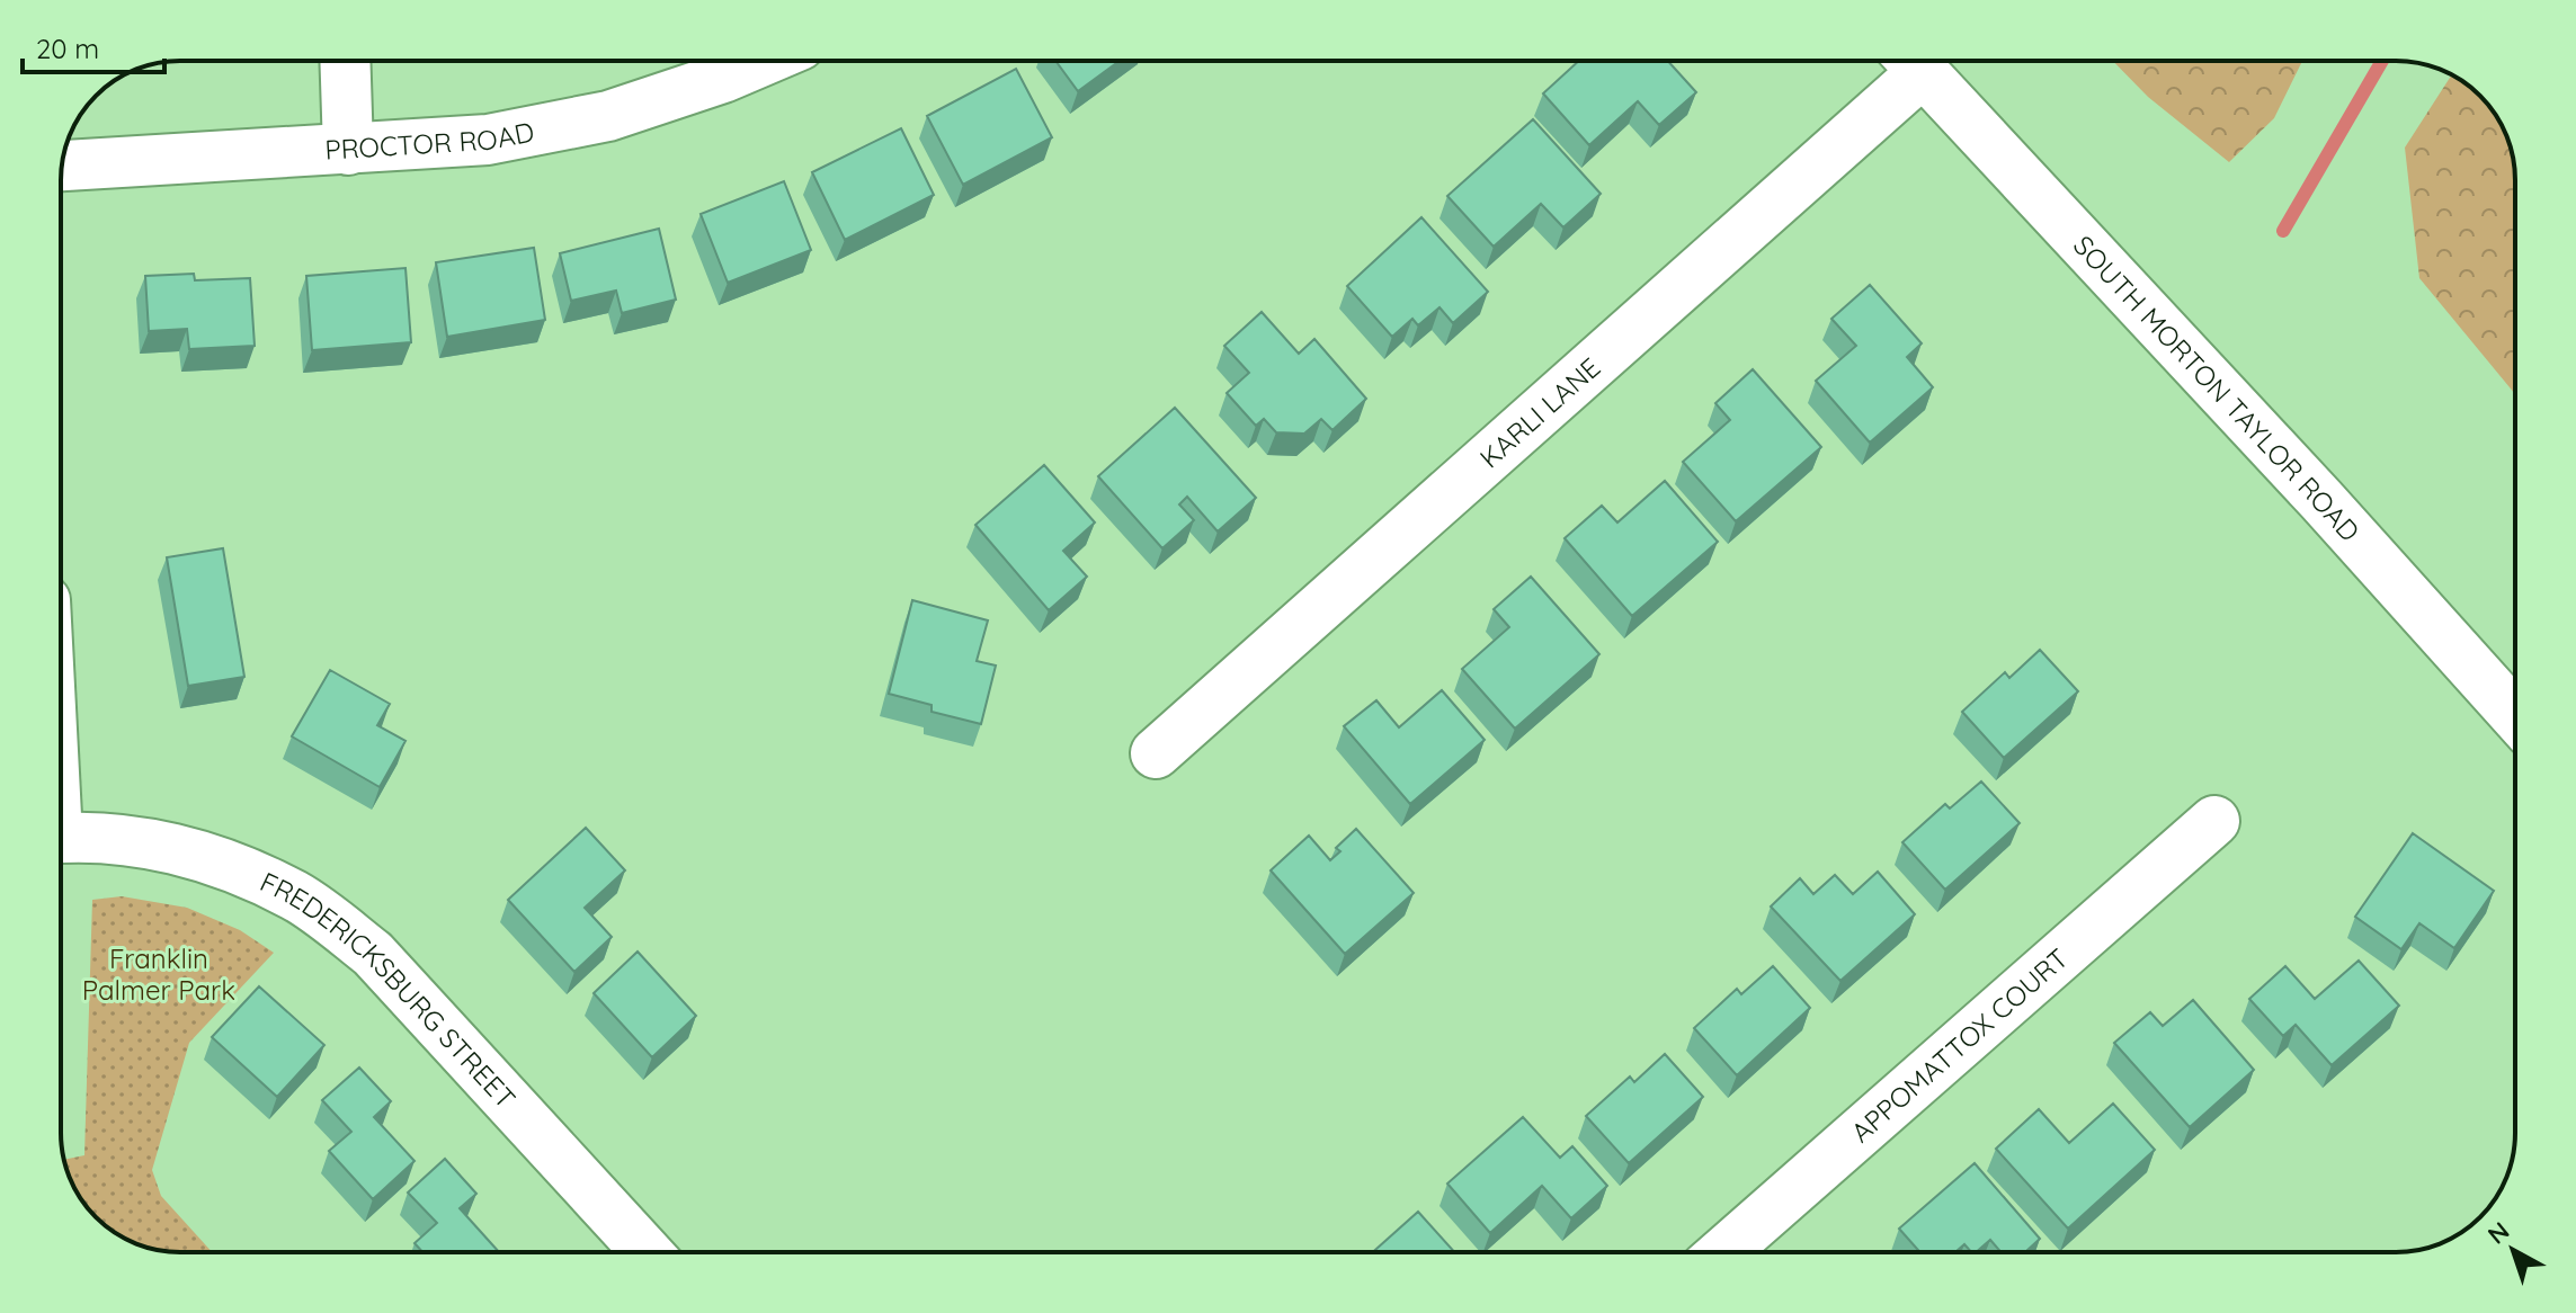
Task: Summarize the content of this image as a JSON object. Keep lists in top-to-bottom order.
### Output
{
  "streets": {
    "street": [
      "PROCTOR ROAD",
      "SOUTH MORTON TAYLOR ROAD",
      "KARLI LANE",
      "FREDERICKSBURG STREET",
      "APPOMATTOX COURT"
    ]
  },
  "parks": ["Franklin Palmer Park"],
  "scale_bar": "20 m",
  "north": "top left"
}
